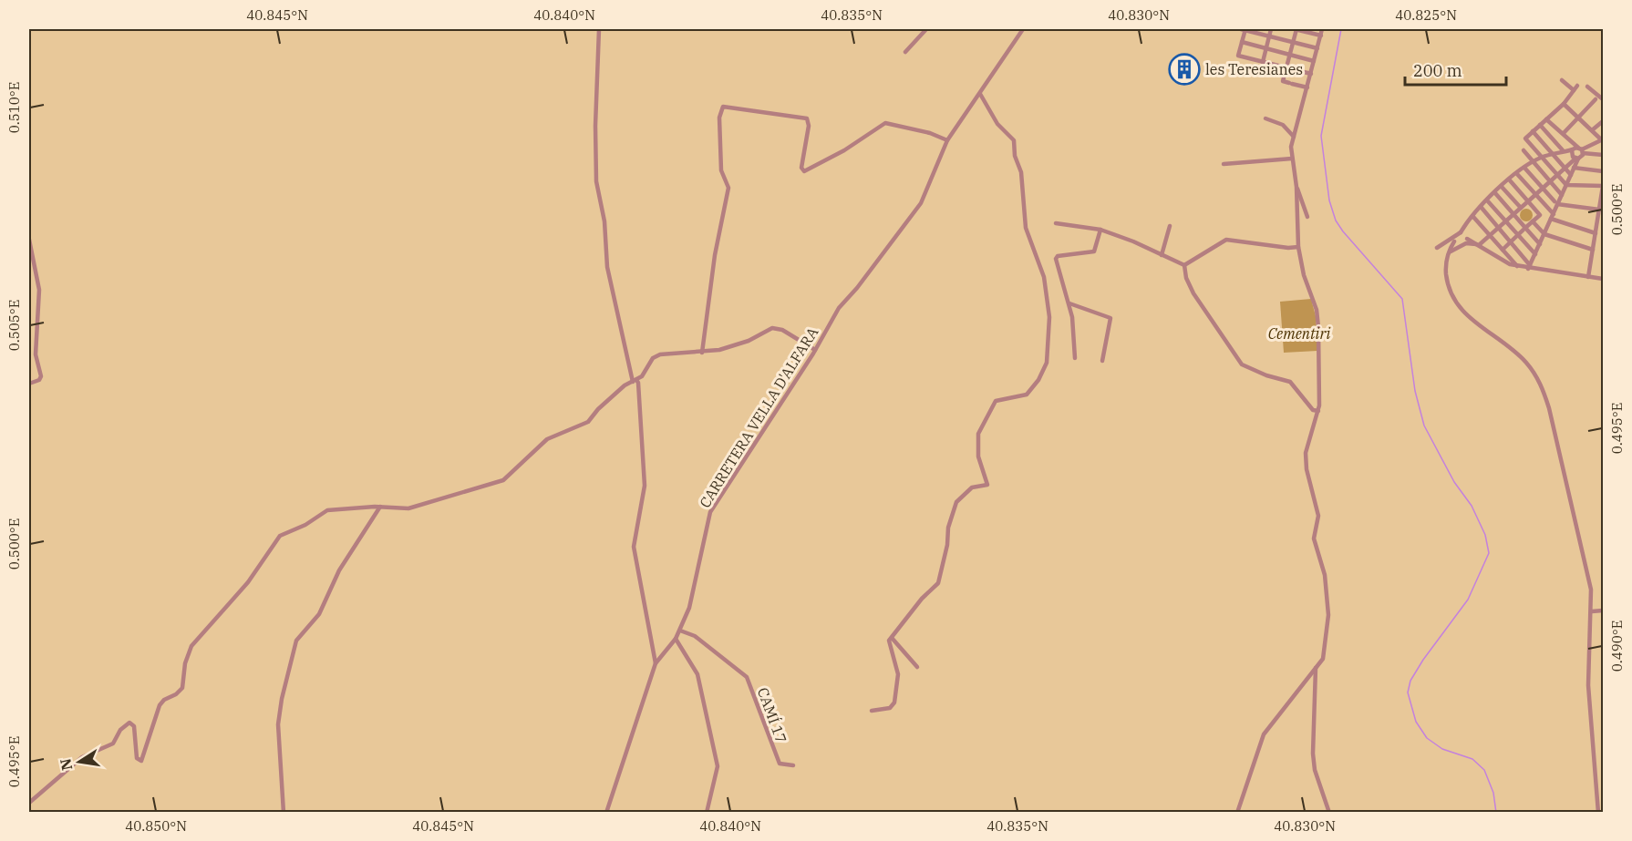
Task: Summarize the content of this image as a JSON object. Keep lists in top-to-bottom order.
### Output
{
  "streets": {
    "street": ["CARRETERA VELLA D'ALFARA", "CAMÍ 17"]
  },
  "crossings": [
    ["CARRETERA VELLA D'ALFARA", "CAMÍ 17"]
  ],
  "parks": ["Cementiri"],
  "places": {
    "building": ["les Teresianes"]
  },
  "scale_bar": "200 m",
  "north": "left",
  "coordinates": [
    "40.845°N",
    "40.840°N",
    "40.835°N",
    "40.830°N",
    "40.825°N",
    "0.510°E",
    "0.500°E",
    "0.505°E",
    "0.495°E",
    "0.490°E",
    "40.850°N"
  ]
}
